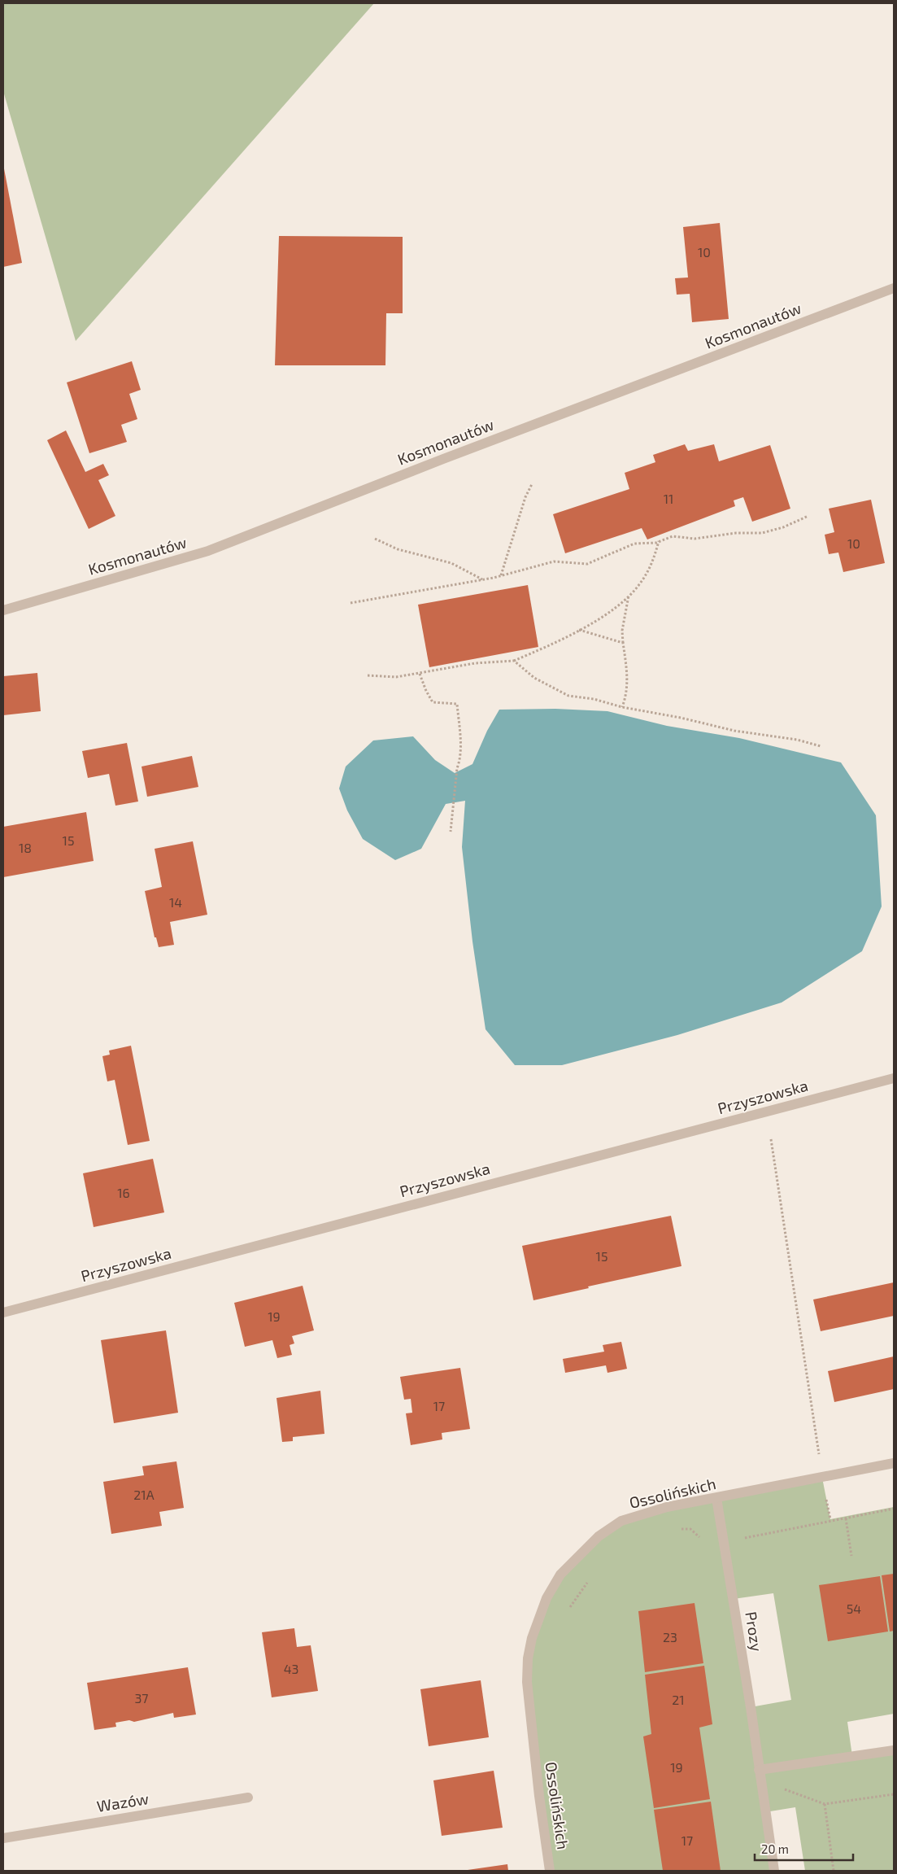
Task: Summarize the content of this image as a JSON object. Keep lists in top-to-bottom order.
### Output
{
  "streets": {
    "street": [
      "Kosmonautów",
      "Przyszowska",
      "Ossolińskich",
      "Prozy",
      "Wazów"
    ]
  },
  "crossings": [
    ["Ossolińskich", "Prozy"]
  ],
  "house_numbers": [
    "10",
    "11",
    "10",
    "15",
    "18",
    "14",
    "16",
    "15",
    "19",
    "17",
    "21A",
    "54",
    "23",
    "43",
    "37",
    "21",
    "19",
    "17"
  ],
  "scale_bar": "20 m"
}
